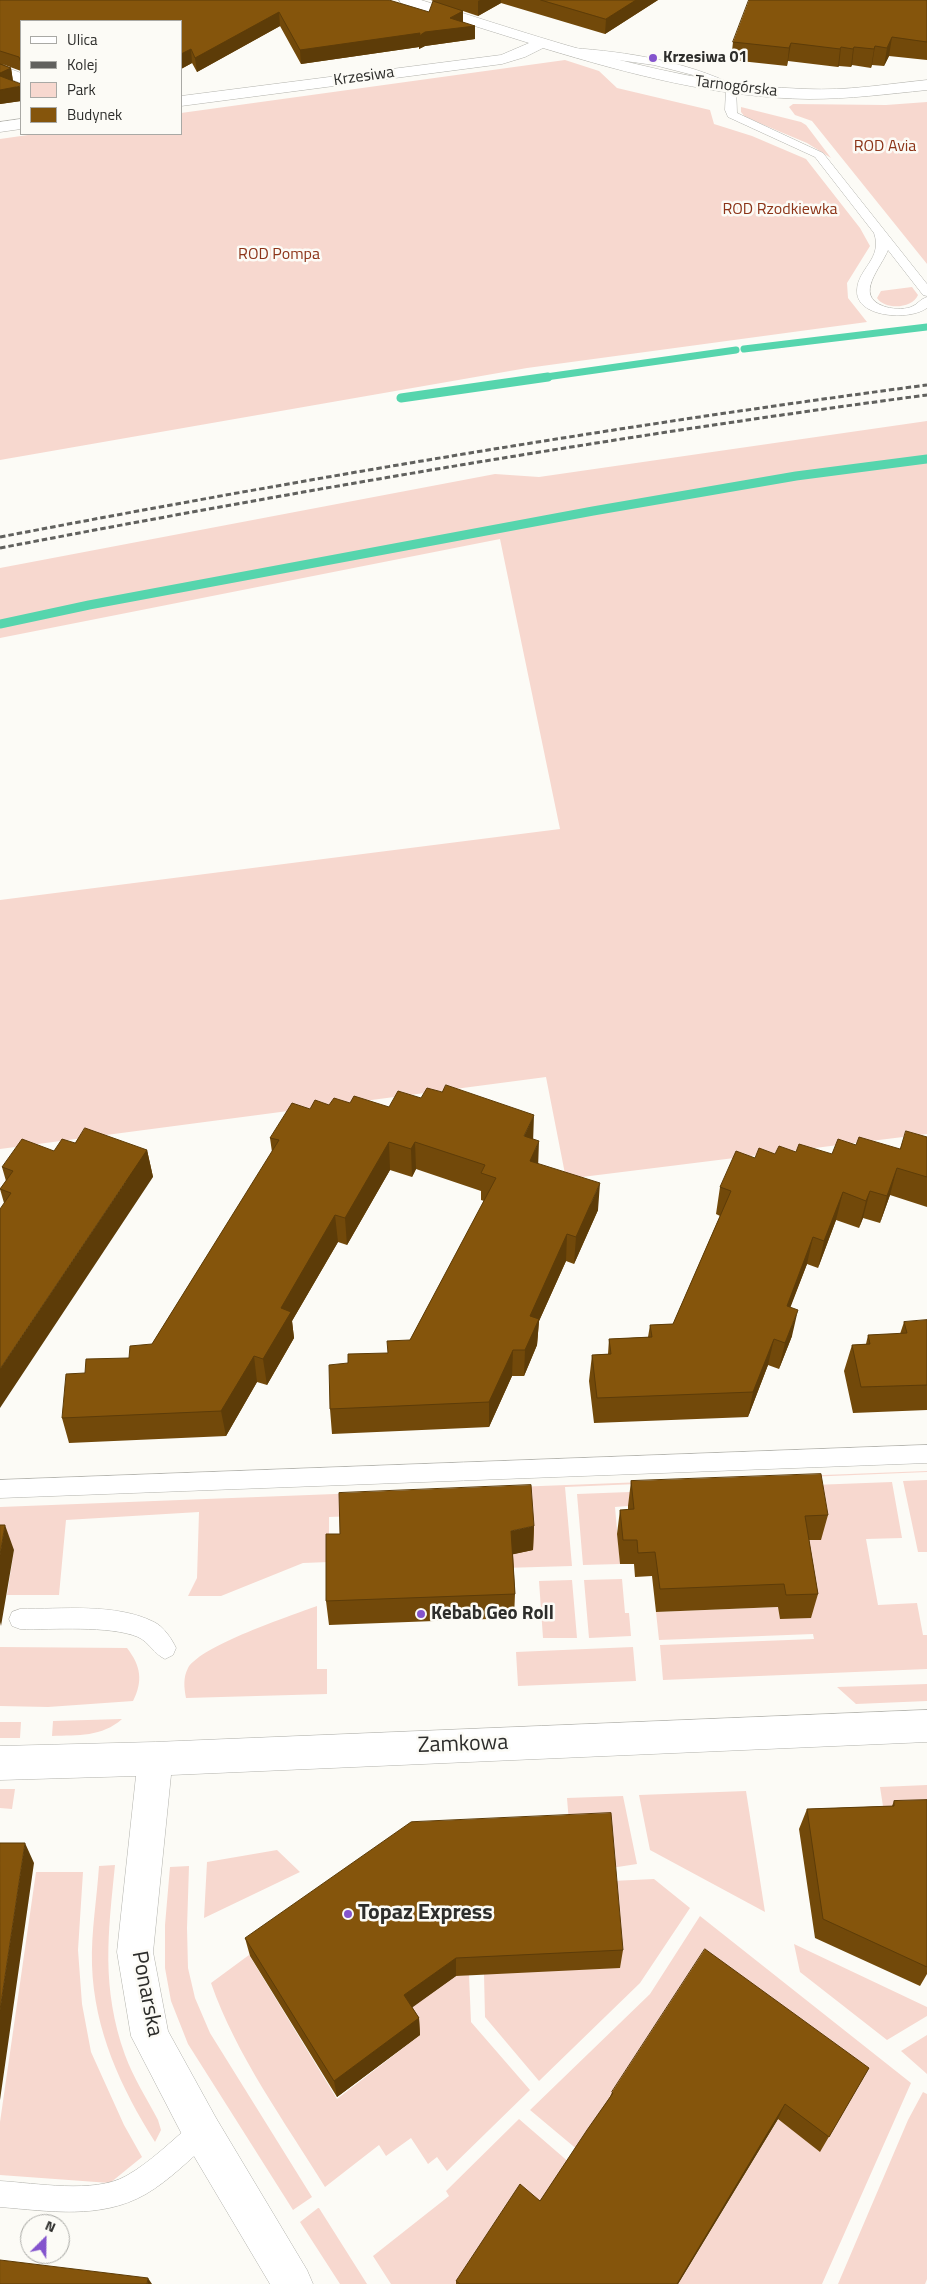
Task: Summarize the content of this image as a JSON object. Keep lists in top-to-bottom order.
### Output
{
  "streets": {
    "street": [
      "Krzesiwa",
      "Tarnogórska",
      "Zamkowa",
      "Ponarska"
    ]
  },
  "crossings": [
    ["Krzesiwa", "Tarnogórska"],
    ["Zamkowa", "Ponarska"]
  ],
  "parks": ["ROD Avia", "ROD Rzodkiewka", "ROD Pompa"],
  "places": ["Krzesiwa 01", "Kebab Geo Roll", "Topaz Express"],
  "legend": [
    "Ulica",
    "Kolej",
    "Park",
    "Budynek"
  ],
  "north": "top right"
}
